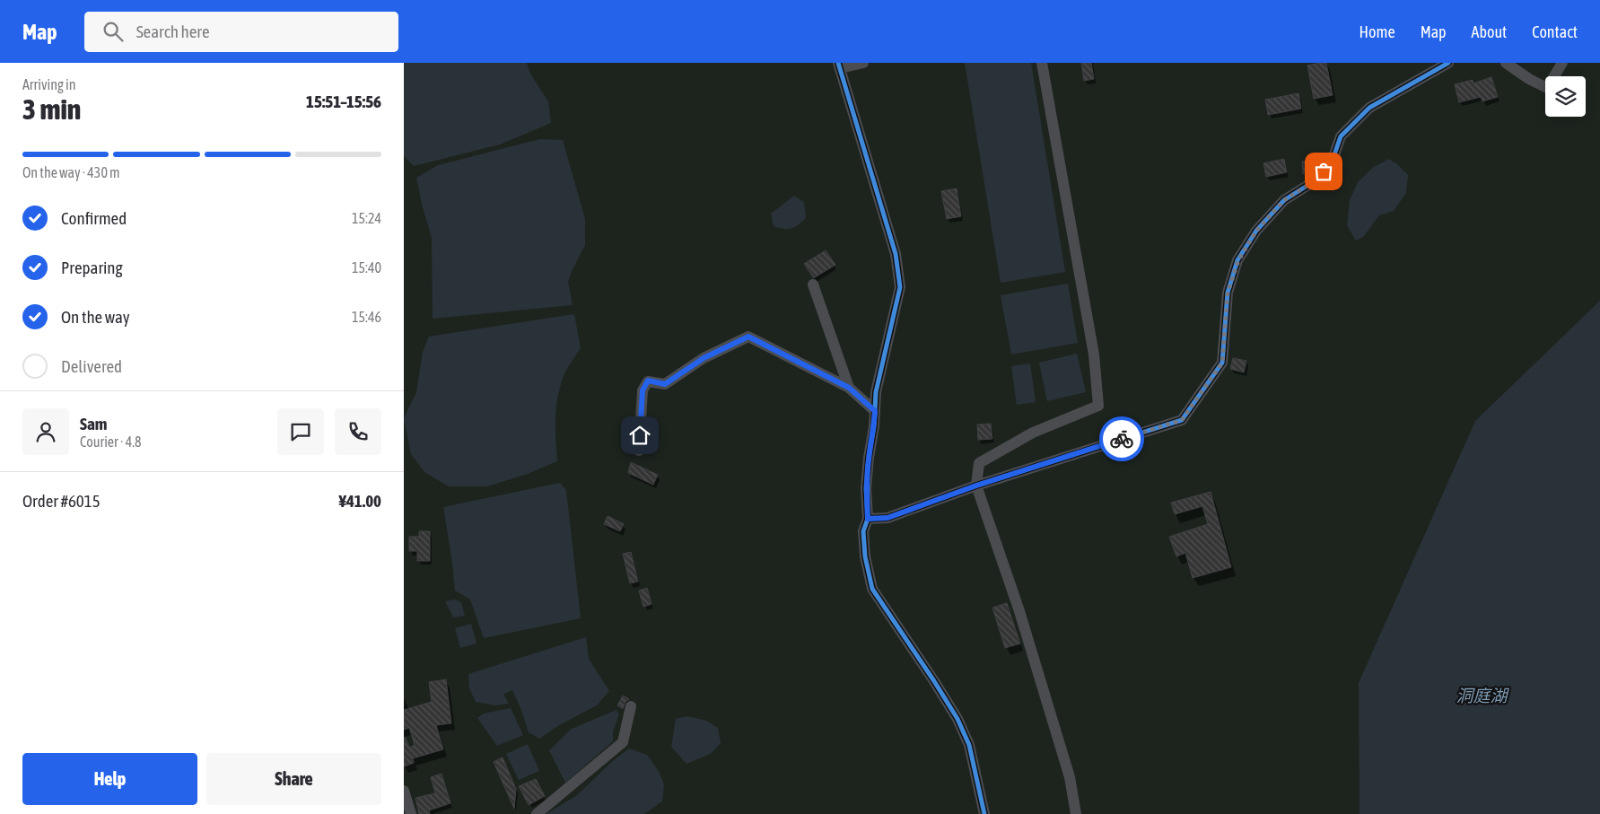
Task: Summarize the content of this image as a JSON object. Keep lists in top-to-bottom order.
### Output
{
  "water": ["洞庭湖"],
  "page": {
    "header": "Map",
    "search": "Search here",
    "nav": [
      "Home",
      "Map",
      "About",
      "Contact"
    ],
    "heading": ["3 min", "Arriving in", "15:51–15:56"],
    "panel": [
      "Sam",
      "Courier · 4.8",
      "Order #6015",
      "¥41.00"
    ],
    "bar": "On the way · 430 m",
    "list": [
      ["Confirmed", "15:24"],
      ["Preparing", "15:40"],
      ["On the way", "15:46"],
      "Delivered"
    ],
    "buttons": ["Help", "Share"]
  }
}
